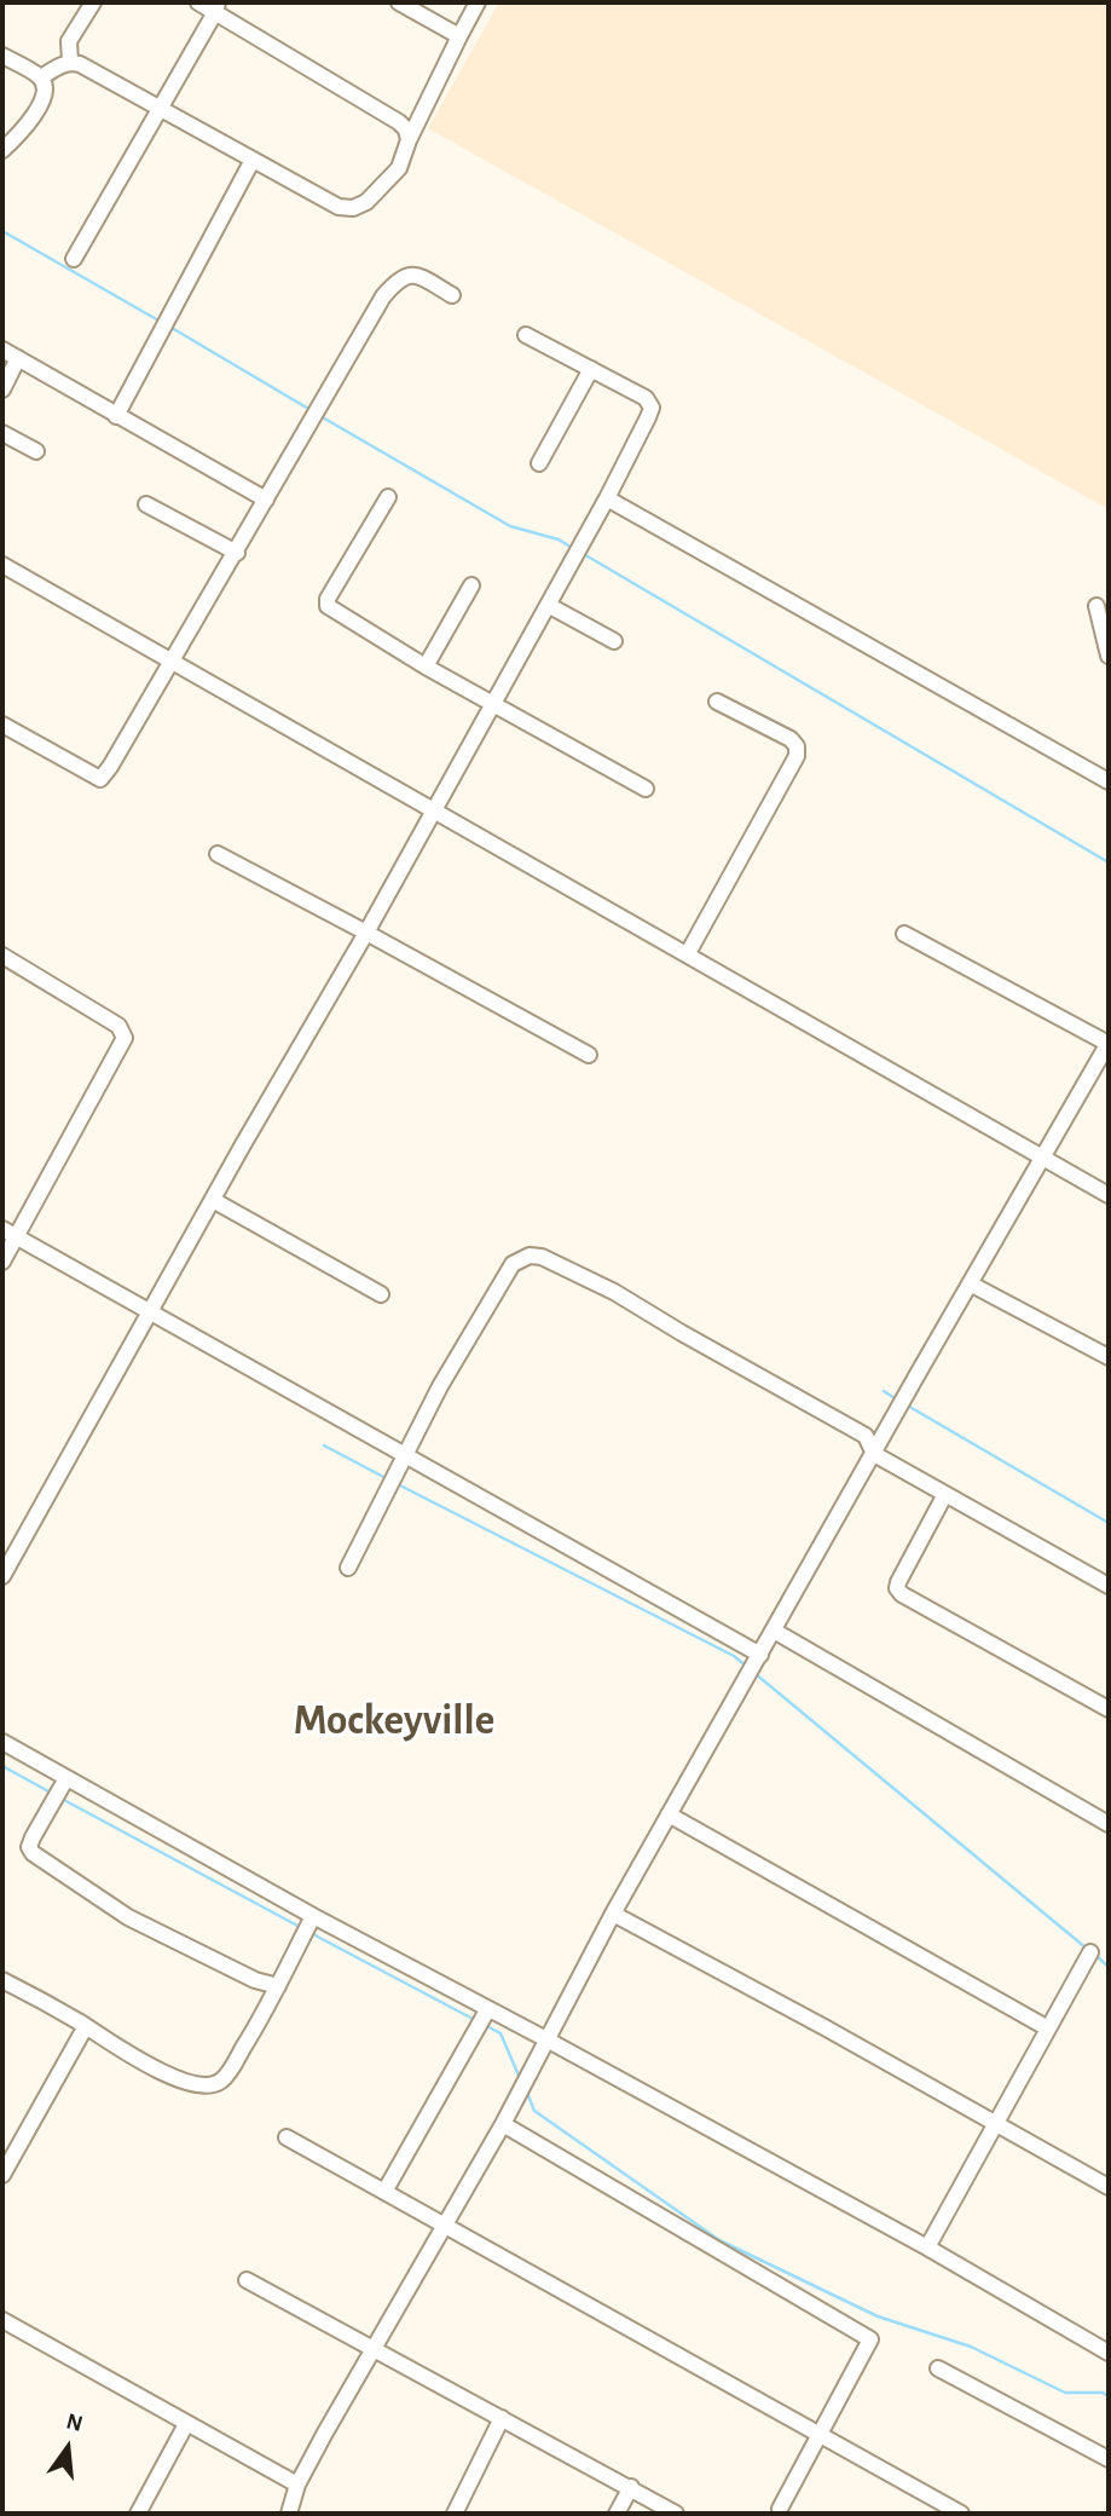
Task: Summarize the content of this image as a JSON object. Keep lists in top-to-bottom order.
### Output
{
  "districts": ["Mockeyville"],
  "north": "top"
}
